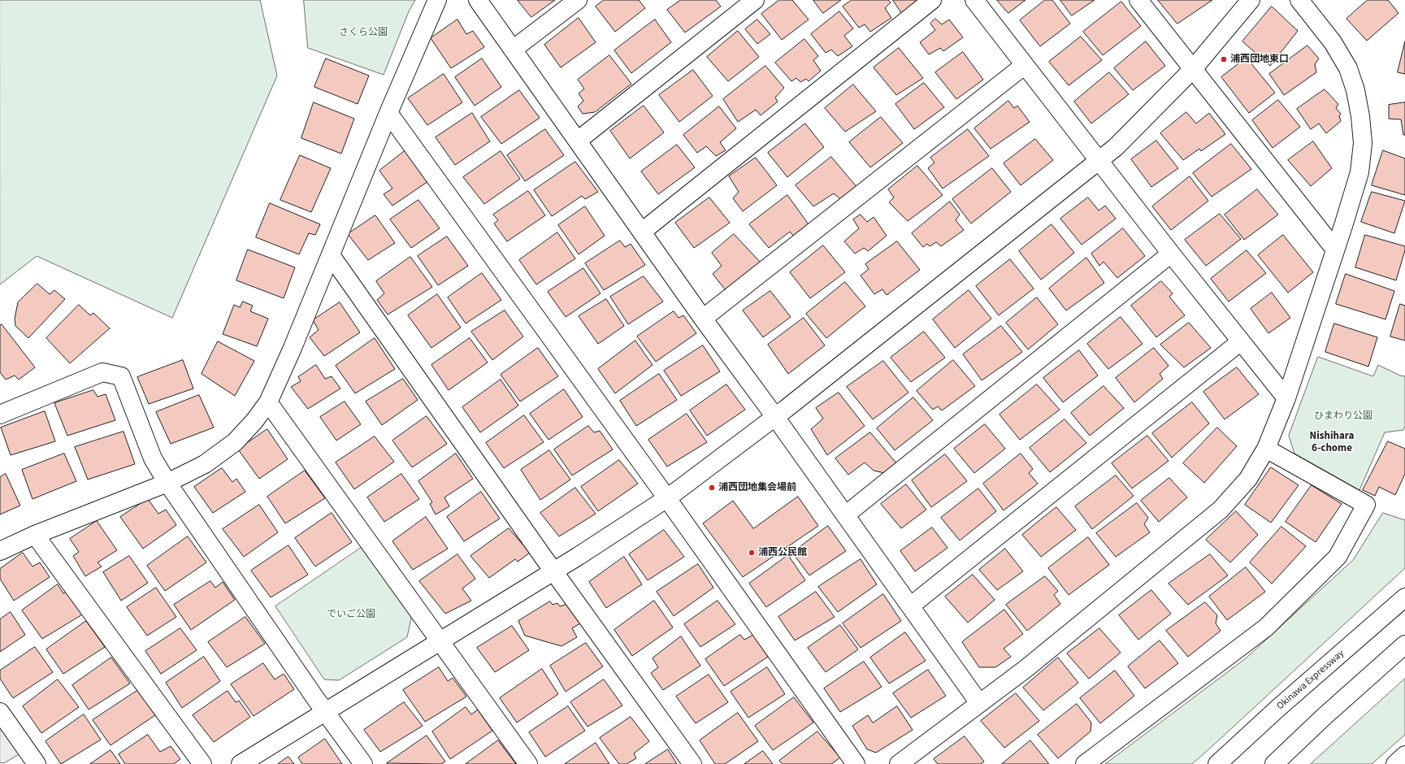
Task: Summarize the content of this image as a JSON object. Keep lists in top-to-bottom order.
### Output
{
  "streets": {
    "main road": ["Okinawa Expressway"]
  },
  "districts": ["Nishihara 6-chome"],
  "parks": ["さくら公園", "ひまわり公園", "でいご公園"],
  "places": ["浦西団地東口", "浦西団地集会場前", "浦西公民館"]
}
